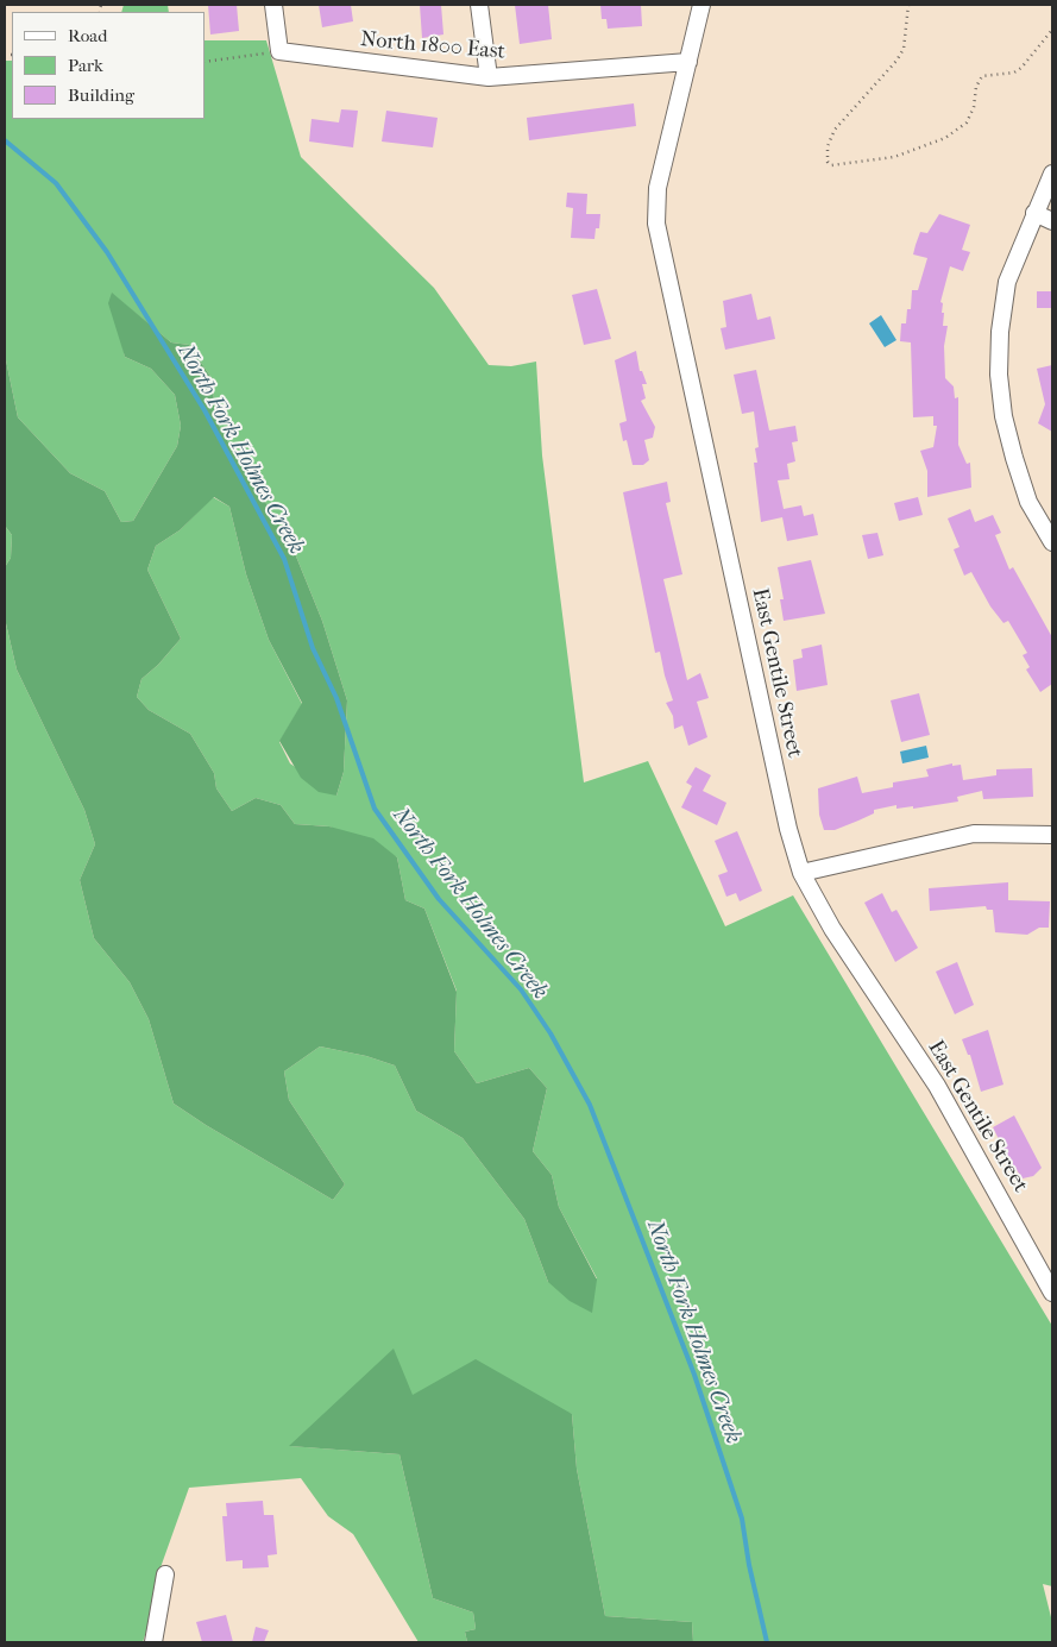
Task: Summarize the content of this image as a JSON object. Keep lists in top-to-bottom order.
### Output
{
  "streets": {
    "street": ["North 1800 East", "East Gentile Street"]
  },
  "crossings": [
    ["North 1800 East", "East Gentile Street"]
  ],
  "water": ["North Fork Holmes Creek"],
  "legend": ["Road", "Park", "Building"]
}
